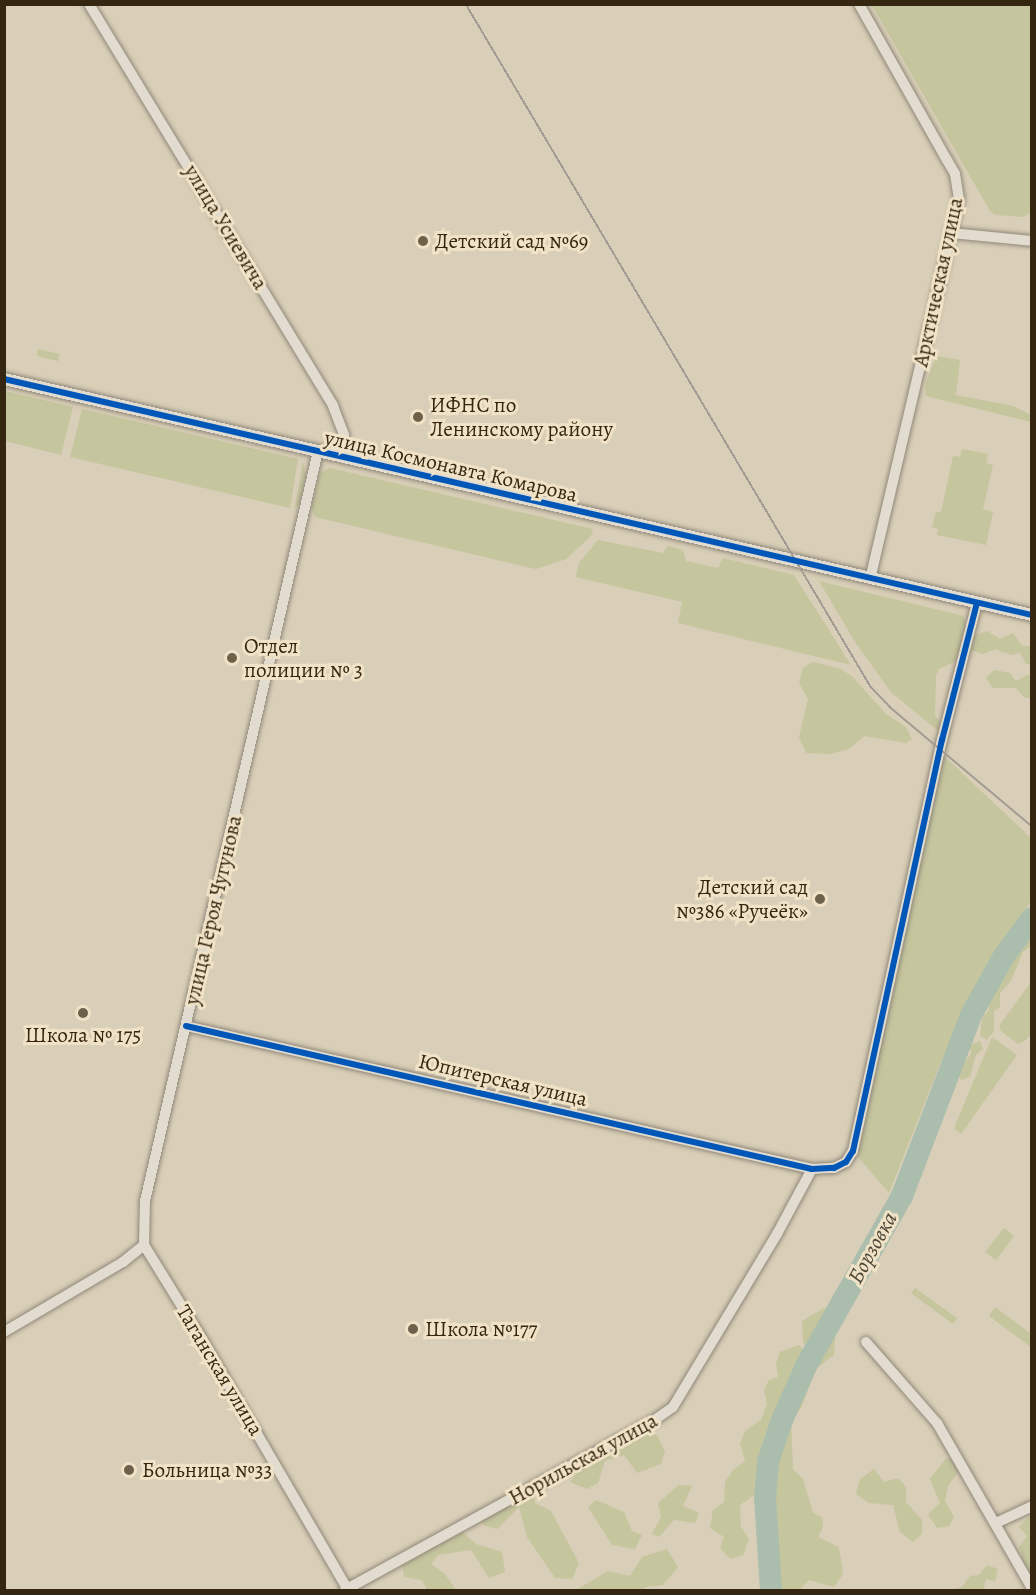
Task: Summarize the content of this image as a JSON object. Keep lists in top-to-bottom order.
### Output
{
  "streets": {
    "street": [
      "улица Усиевича",
      "Арктическая улица",
      "улица Космонавта Комарова",
      "улица Героя Чугунова",
      "Юпитерская улица",
      "Таганская улица",
      "Норильская улица"
    ]
  },
  "crossings": [
    ["улица Усиевича", "улица Космонавта Комарова"],
    ["Арктическая улица", "улица Космонавта Комарова"],
    ["улица Космонавта Комарова", "улица Героя Чугунова"],
    ["улица Героя Чугунова", "Юпитерская улица"],
    ["улица Героя Чугунова", "Таганская улица"],
    ["Юпитерская улица", "Норильская улица"],
    ["Таганская улица", "Норильская улица"]
  ],
  "water": ["Борзовка"],
  "places": [
    "Детский сад №69",
    "ИФНС по Ленинскому району",
    "Отдел полиции № 3",
    "Детский сад №386 «Ручеёк»",
    "Школа № 175",
    "Школа №177",
    "Больница №33"
  ]
}
